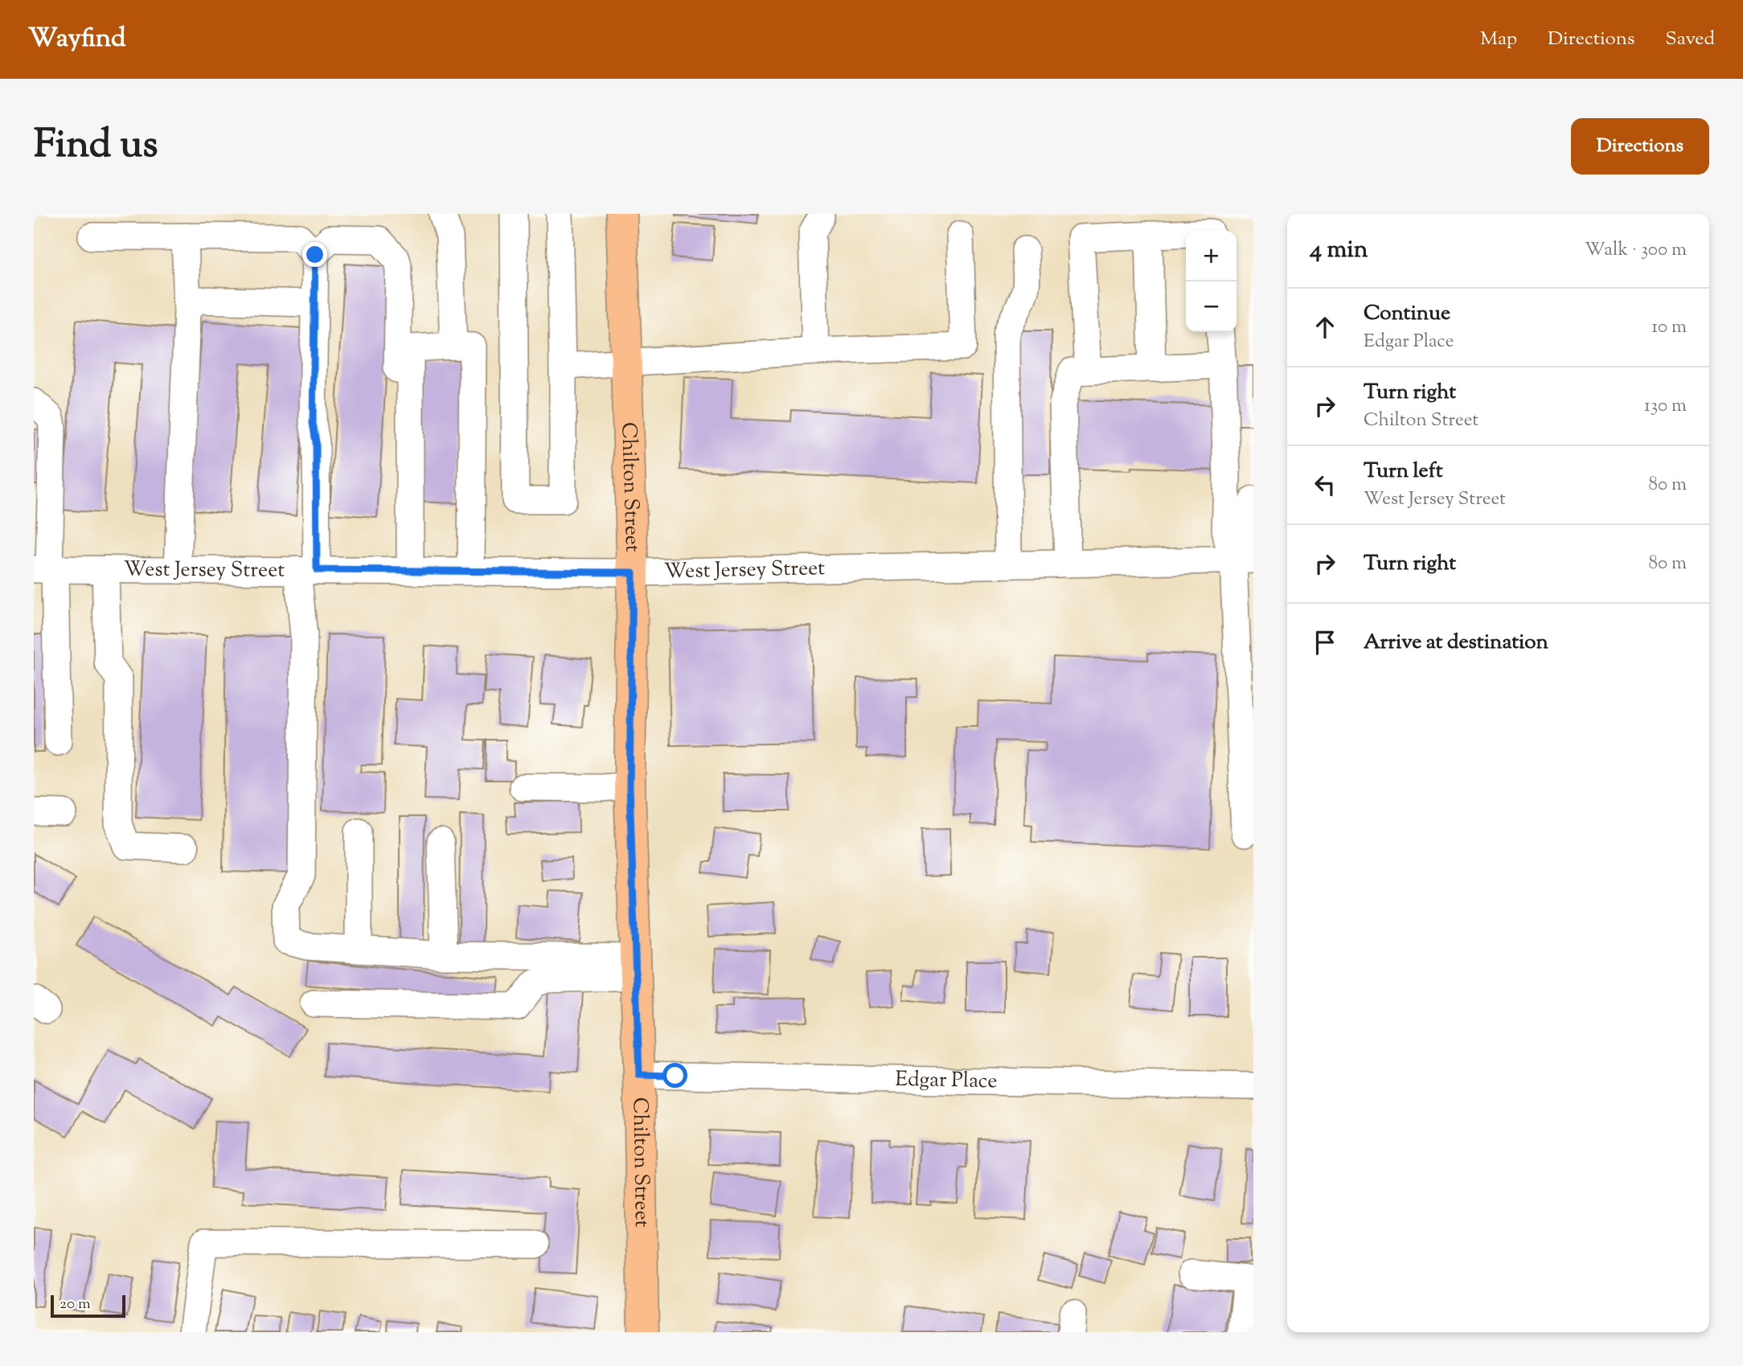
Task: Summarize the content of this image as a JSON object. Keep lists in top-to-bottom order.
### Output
{
  "streets": {
    "main road": ["Chilton Street"],
    "street": ["West Jersey Street", "Edgar Place"]
  },
  "crossings": [
    ["Chilton Street", "West Jersey Street"],
    ["Chilton Street", "Edgar Place"]
  ],
  "scale_bar": "20 m",
  "page": {
    "header": "Wayfind",
    "nav": ["Map", "Directions", "Saved"],
    "title": "Find us",
    "buttons": "Directions",
    "heading": ["4 min", "Walk · 300 m"],
    "map_buttons": ["+", "−"],
    "list": [
      ["Continue", "Edgar Place", "10 m"],
      ["Turn right", "Chilton Street", "130 m"],
      ["Turn left", "West Jersey Street", "80 m"],
      ["Turn right", "80 m"],
      "Arrive at destination"
    ],
    "scale": "20 m"
  }
}
